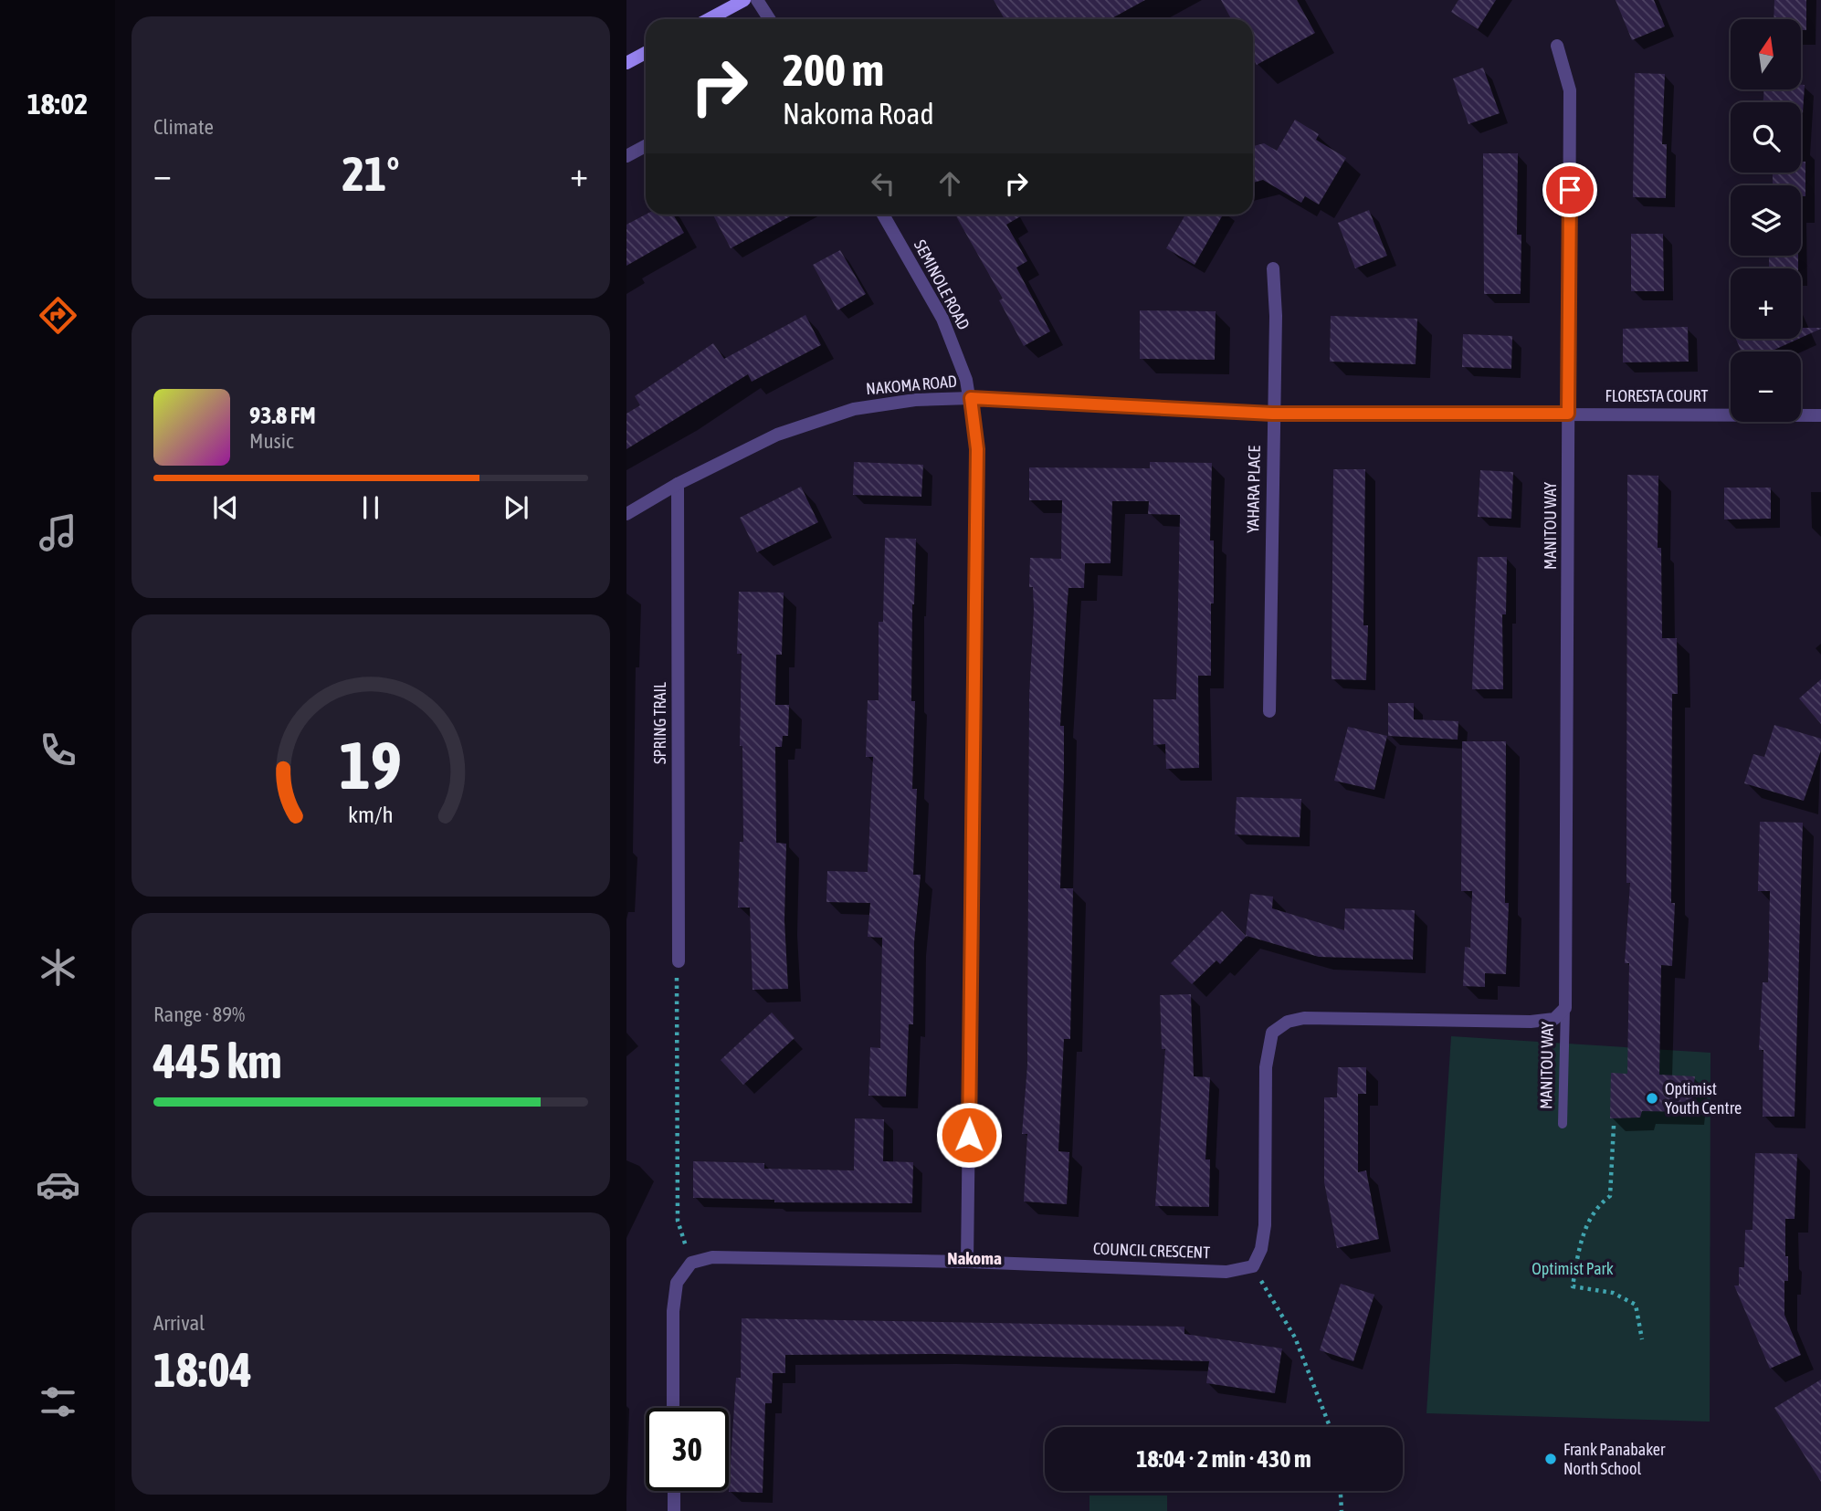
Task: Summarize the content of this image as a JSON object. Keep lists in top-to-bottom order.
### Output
{
  "streets": {
    "street": [
      "SEMINOLE ROAD",
      "NAKOMA ROAD",
      "FLORESTA COURT",
      "YAHARA PLACE",
      "MANITOU WAY",
      "SPRING TRAIL",
      "COUNCIL CRESCENT"
    ]
  },
  "crossings": [
    ["SEMINOLE ROAD", "NAKOMA ROAD"],
    ["SEMINOLE ROAD", "COUNCIL CRESCENT"],
    ["NAKOMA ROAD", "FLORESTA COURT"],
    ["NAKOMA ROAD", "YAHARA PLACE"],
    ["NAKOMA ROAD", "MANITOU WAY"],
    ["NAKOMA ROAD", "SPRING TRAIL"],
    ["FLORESTA COURT", "MANITOU WAY"],
    ["MANITOU WAY", "COUNCIL CRESCENT"]
  ],
  "districts": ["Nakoma"],
  "parks": ["Optimist Park"],
  "places": ["Optimist Youth Centre", "Frank Panabaker North School"],
  "north": "top",
  "page": {
    "tabs": "18:02",
    "tile": [
      "Climate",
      ["Range · 89%", "445 km"],
      ["Arrival", "18:04"]
    ],
    "map_buttons": ["+", "−"],
    "turn": ["200 m", "Nakoma Road"],
    "heat": ["−", "21°", "+"],
    "song": ["93.8 FM", "Music"],
    "limit": "30",
    "trip": "18:04 · 2 min · 430 m",
    "gauge": ["19", "km/h"]
  }
}
